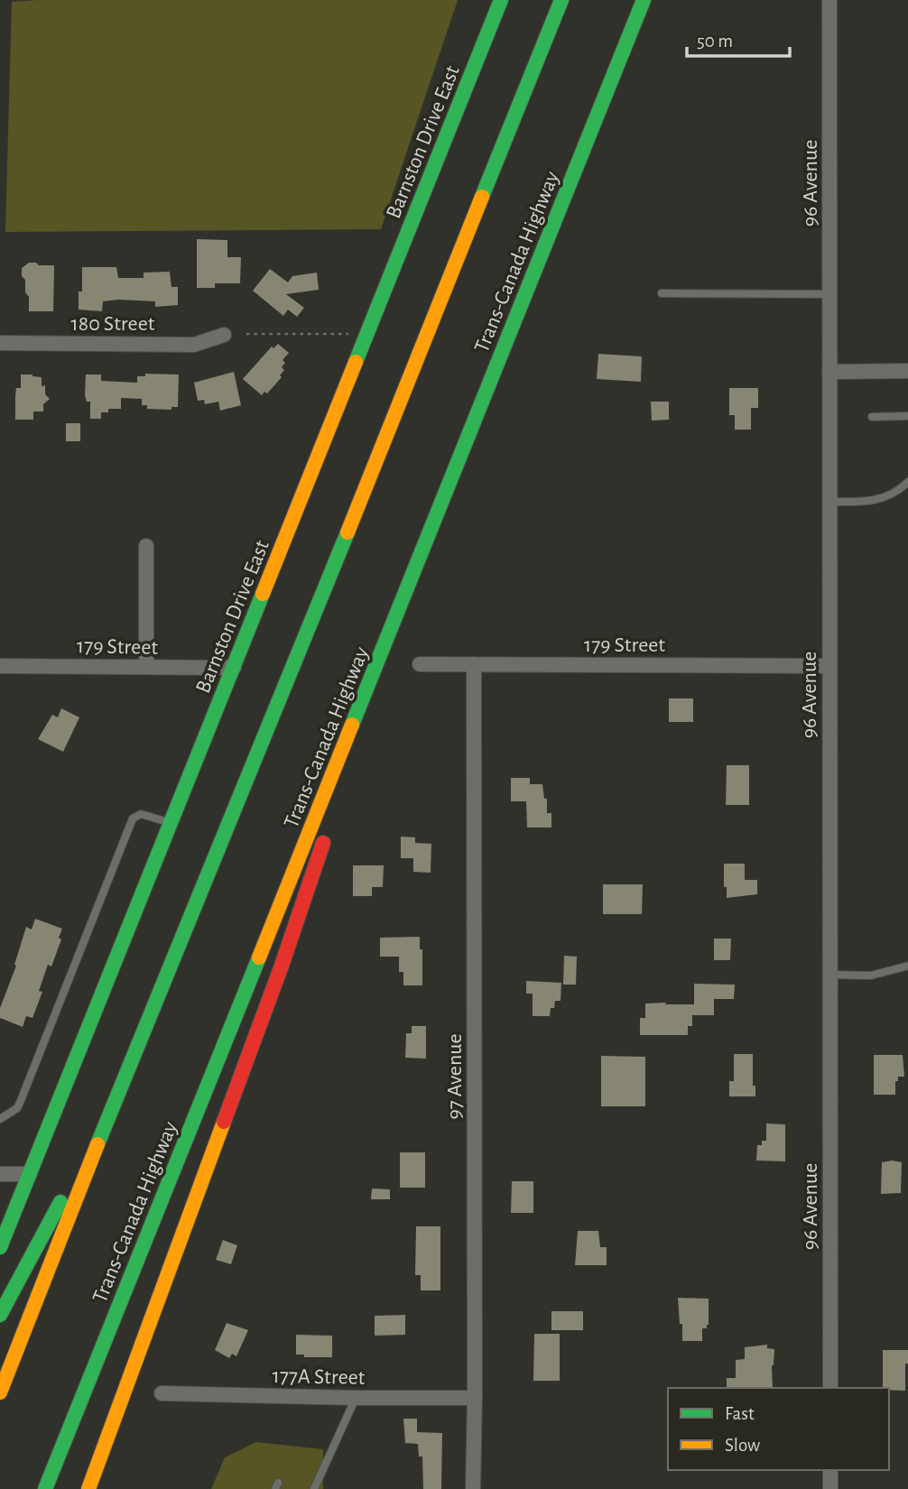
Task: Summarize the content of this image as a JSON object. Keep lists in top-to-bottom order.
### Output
{
  "streets": {
    "main road": ["Barnston Drive East", "Trans-Canada Highway"],
    "street": [
      "96 Avenue",
      "180 Street",
      "179 Street",
      "97 Avenue",
      "177A Street"
    ]
  },
  "crossings": [
    ["Barnston Drive East", "179 Street"],
    ["96 Avenue", "179 Street"],
    ["179 Street", "97 Avenue"],
    ["97 Avenue", "177A Street"]
  ],
  "legend": ["Fast", "Slow"],
  "scale_bar": "50 m"
}
